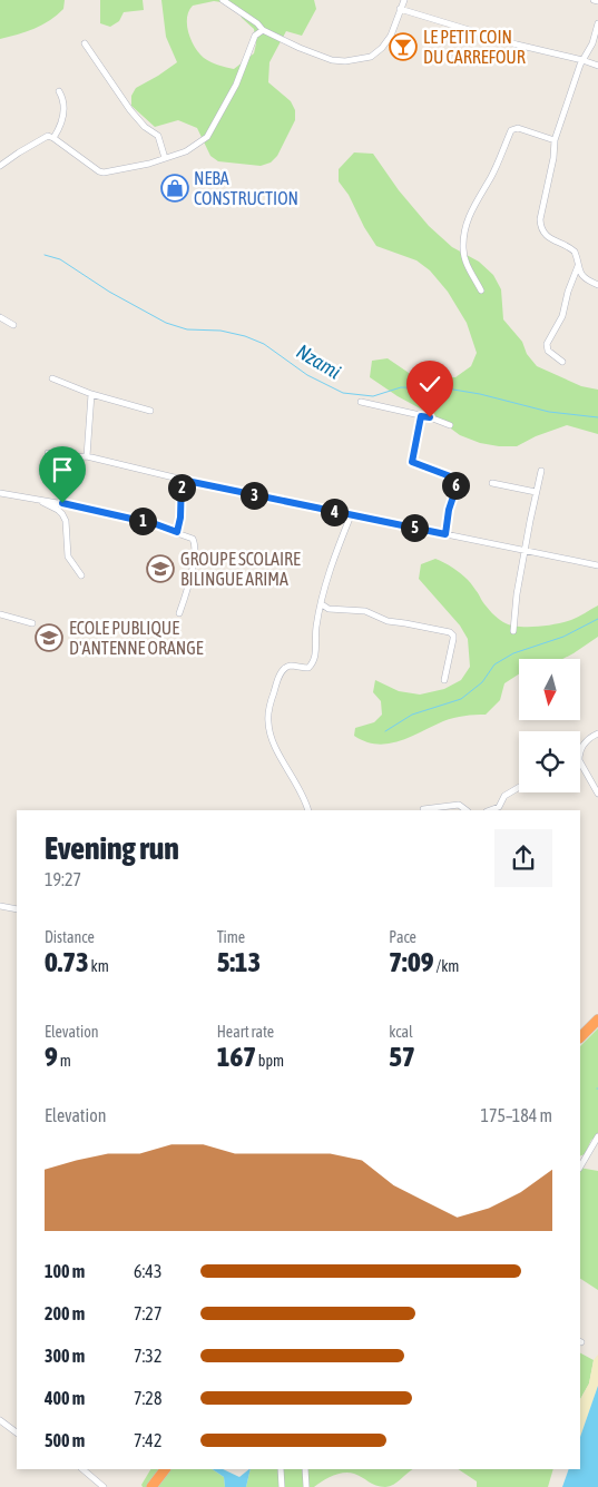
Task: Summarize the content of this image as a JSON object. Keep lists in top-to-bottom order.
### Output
{
  "water": ["Nzami"],
  "places": {
    "bar": ["LE PETIT COIN DU CARREFOUR"],
    "shop": ["NEBA CONSTRUCTION"],
    "school or university": ["GROUPE SCOLAIRE BILINGUE ARIMA", "ECOLE PUBLIQUE D'ANTENNE ORANGE"]
  },
  "north": "bottom",
  "page": {
    "pins": [
      "6",
      "2",
      "3",
      "4",
      "1",
      "5"
    ],
    "heading": ["Evening run", "19:27"],
    "stats": [
      ["Distance", "0.73 km"],
      ["Time", "5:13"],
      ["Pace", "7:09 /km"],
      ["Elevation", "9 m"],
      ["Heart rate", "167 bpm"],
      ["kcal", "57"]
    ],
    "chart": ["Elevation", "175–184 m"],
    "list": [
      {
        "name": "100 m",
        "note": "6:43"
      },
      {
        "name": "200 m",
        "note": "7:27"
      },
      {
        "name": "300 m",
        "note": "7:32"
      },
      {
        "name": "400 m",
        "note": "7:28"
      },
      {
        "name": "500 m",
        "note": "7:42"
      }
    ]
  }
}
